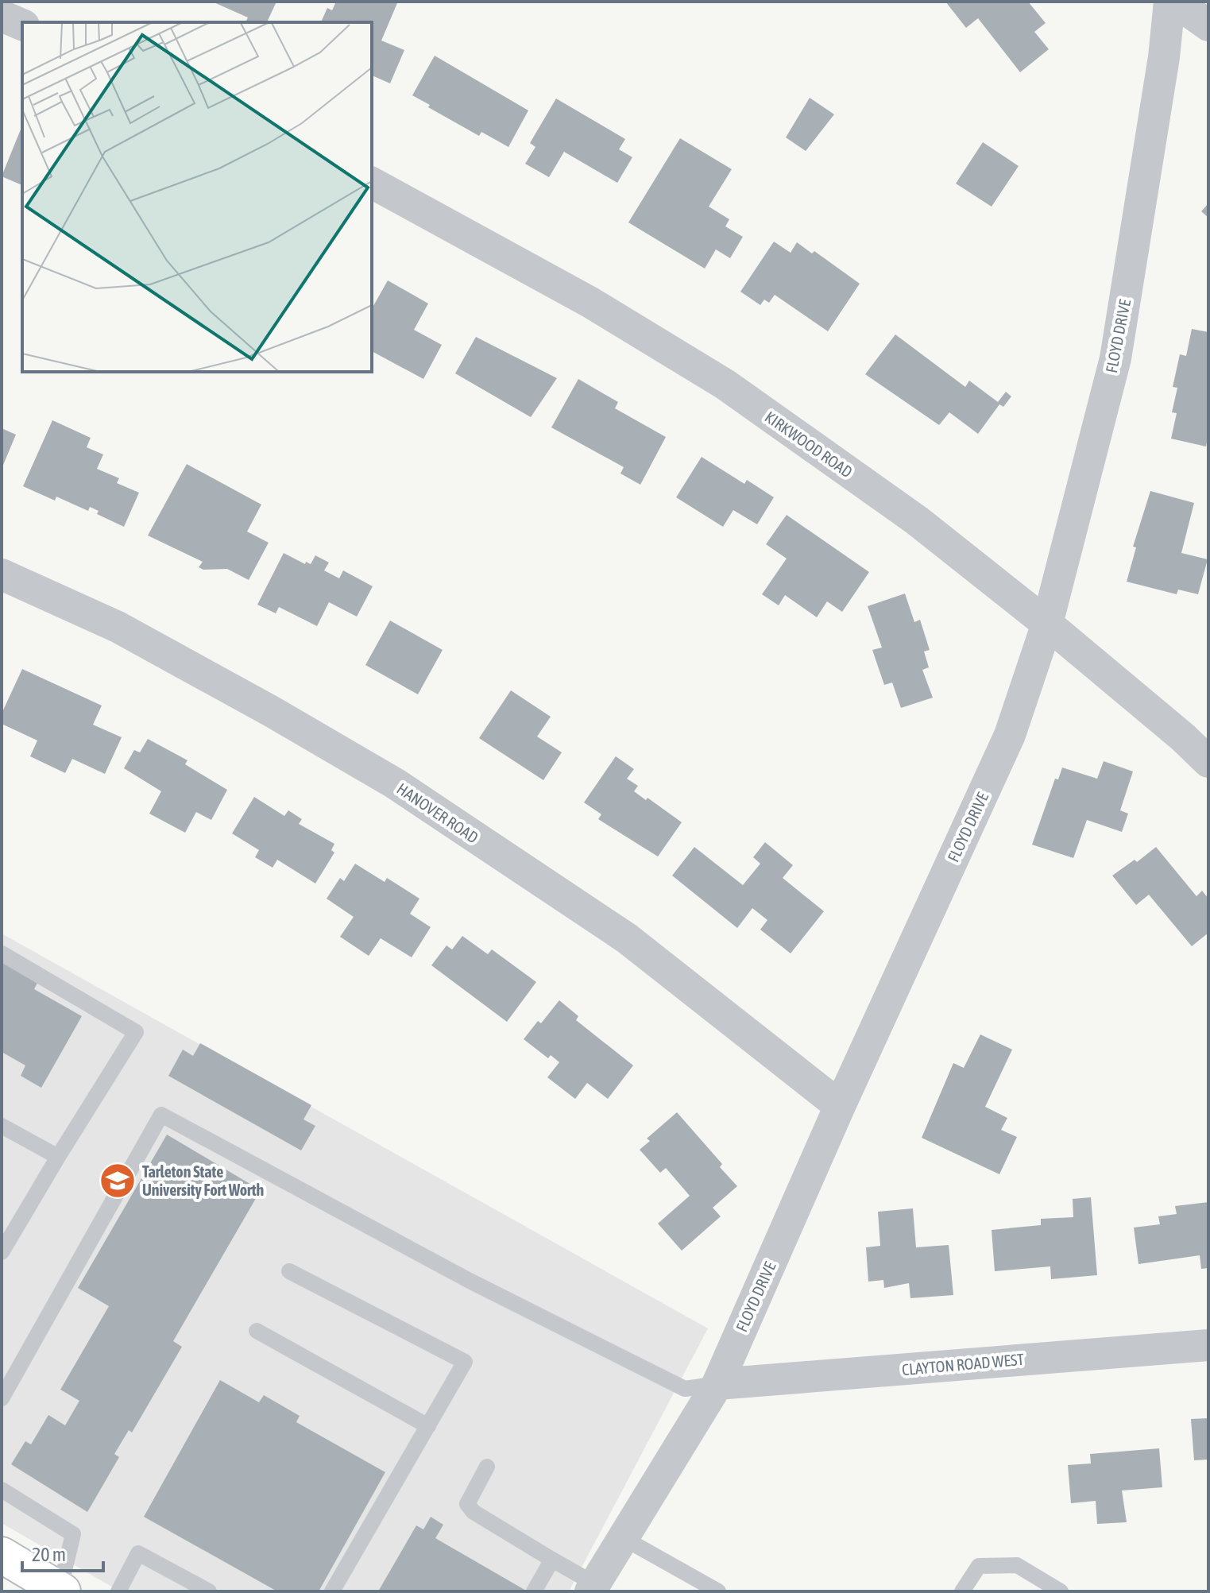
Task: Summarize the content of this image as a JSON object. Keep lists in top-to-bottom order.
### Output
{
  "streets": {
    "street": [
      "FLOYD DRIVE",
      "KIRKWOOD ROAD",
      "HANOVER ROAD",
      "CLAYTON ROAD WEST"
    ]
  },
  "crossings": [
    ["FLOYD DRIVE", "KIRKWOOD ROAD"],
    ["FLOYD DRIVE", "HANOVER ROAD"],
    ["FLOYD DRIVE", "CLAYTON ROAD WEST"]
  ],
  "places": {
    "school or university": ["Tarleton State University Fort Worth"]
  },
  "scale_bar": "20 m"
}
